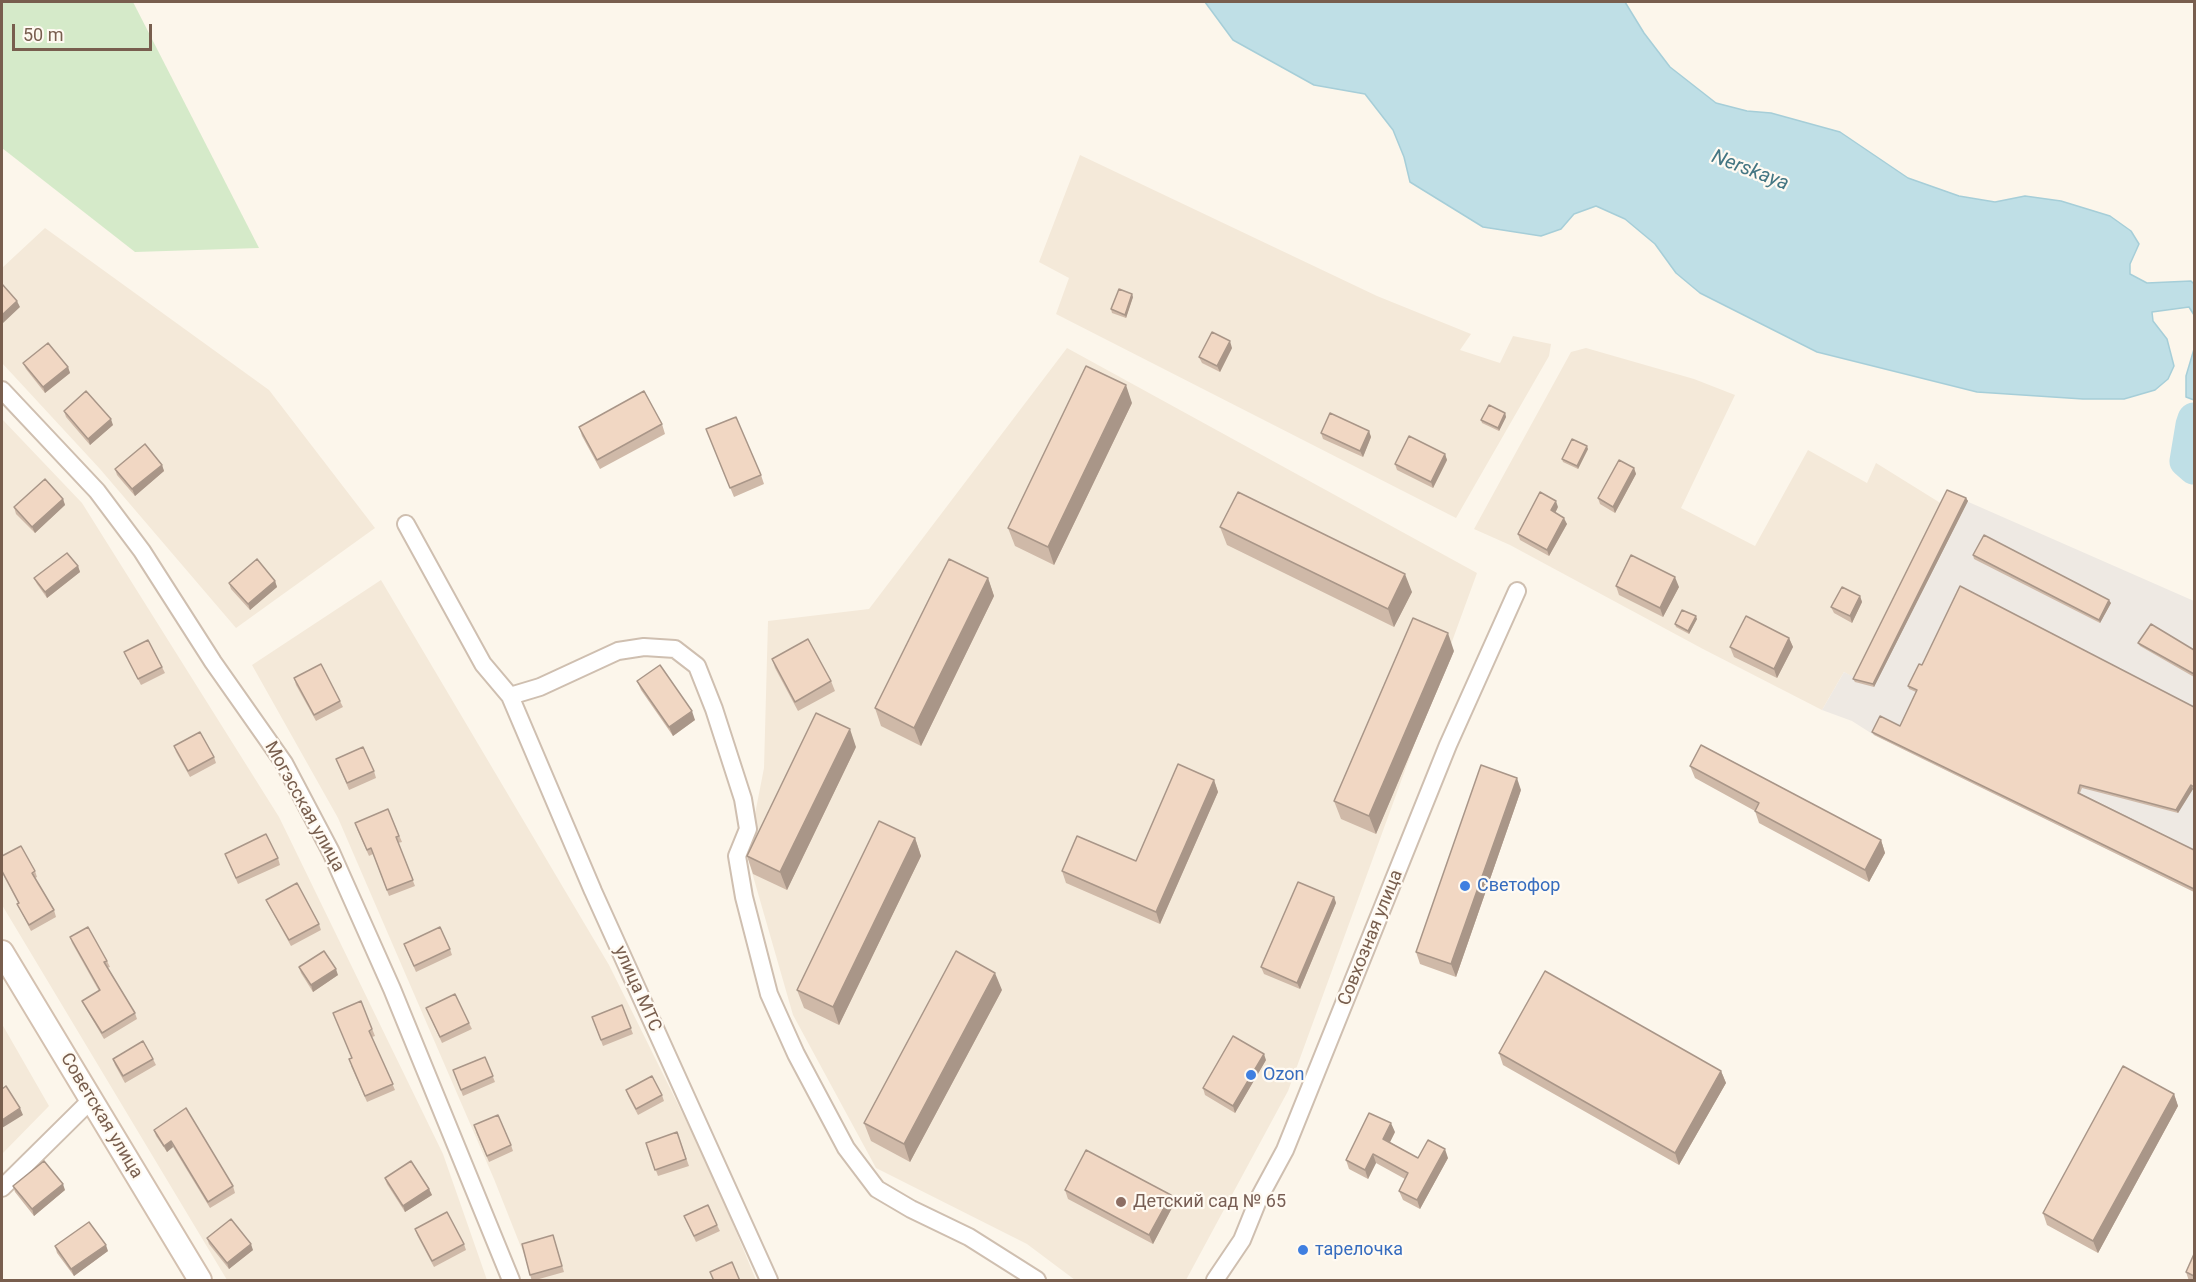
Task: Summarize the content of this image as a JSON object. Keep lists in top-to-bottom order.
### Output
{
  "streets": {
    "street": [
      "Могэсская улица",
      "Совхозная улица",
      "улица МТС",
      "Советская улица"
    ]
  },
  "water": ["Nerskaya"],
  "places": [
    "Светофор",
    "Ozon",
    "Детский сад № 65",
    "тарелочка"
  ],
  "scale_bar": "50 m"
}
